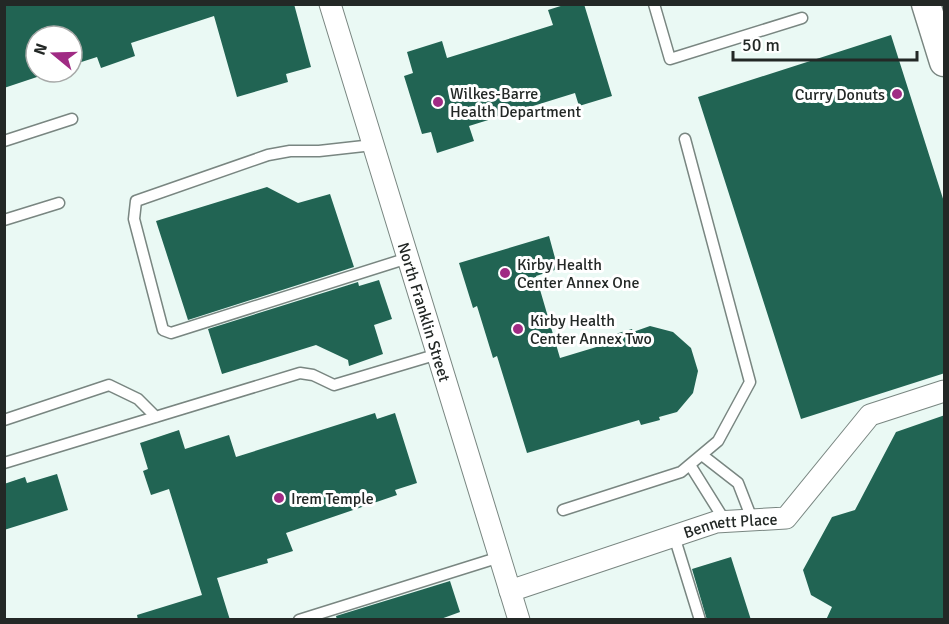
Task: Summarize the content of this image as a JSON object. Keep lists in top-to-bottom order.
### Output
{
  "streets": {
    "street": ["North Franklin Street", "Bennett Place"]
  },
  "crossings": [
    ["North Franklin Street", "Bennett Place"]
  ],
  "places": [
    "Curry Donuts",
    "Wilkes-Barre Health Department",
    "Kirby Health Center Annex One",
    "Kirby Health Center Annex Two",
    "Irem Temple"
  ],
  "scale_bar": "50 m",
  "north": "left"
}
